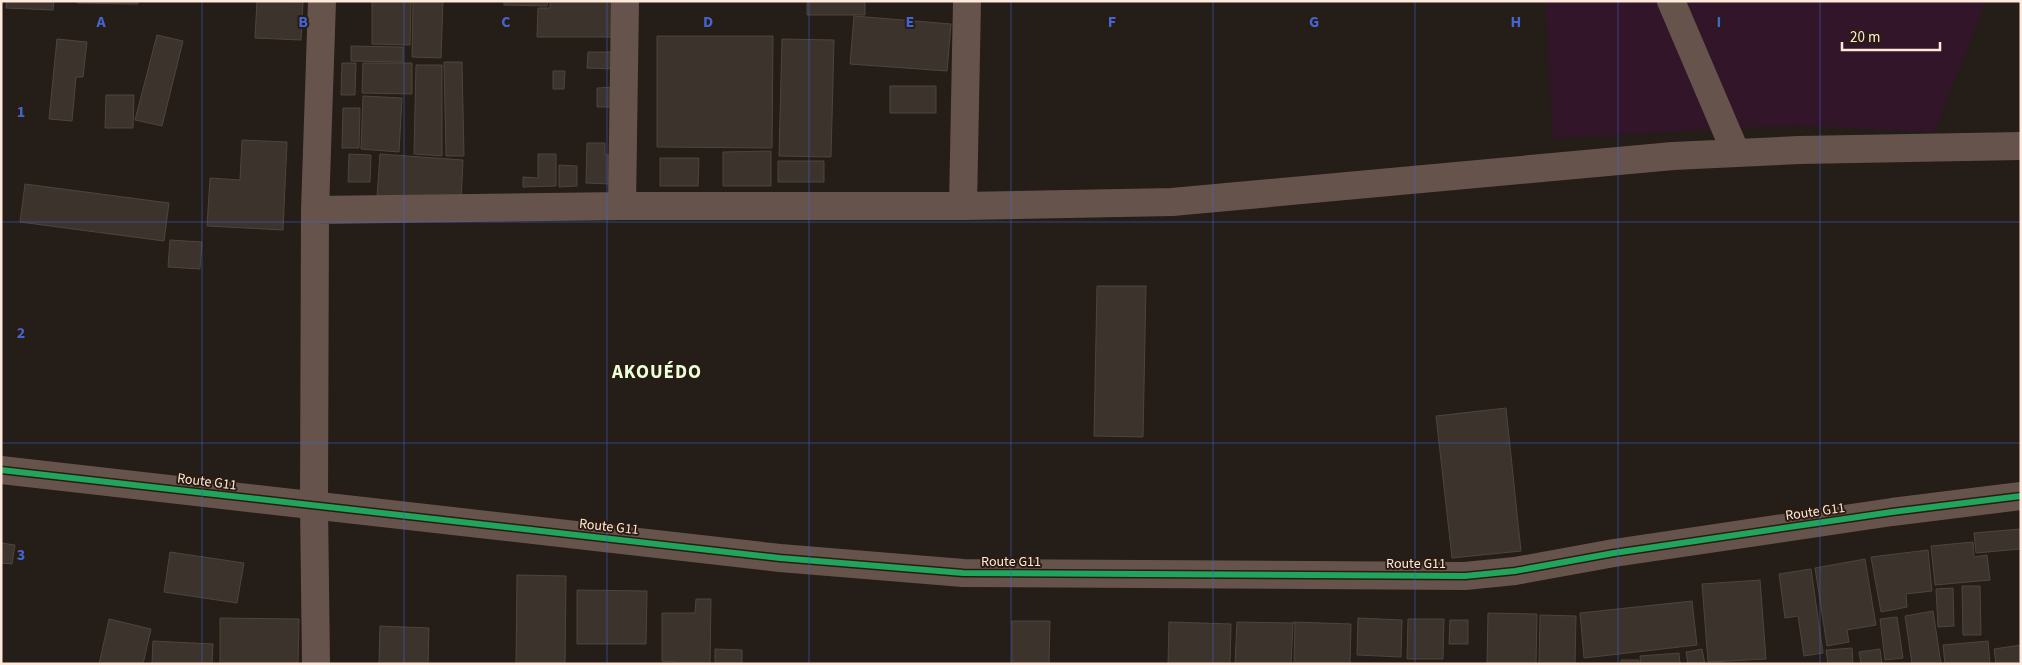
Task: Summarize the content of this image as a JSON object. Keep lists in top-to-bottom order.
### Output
{
  "streets": {
    "street": ["Route G11"]
  },
  "districts": ["AKOUÉDO"],
  "scale_bar": "20 m",
  "grid": {
    "columns": [
      "A",
      "B",
      "C",
      "D",
      "E",
      "F",
      "G",
      "H",
      "I"
    ],
    "rows": ["1", "2", "3"]
  }
}
